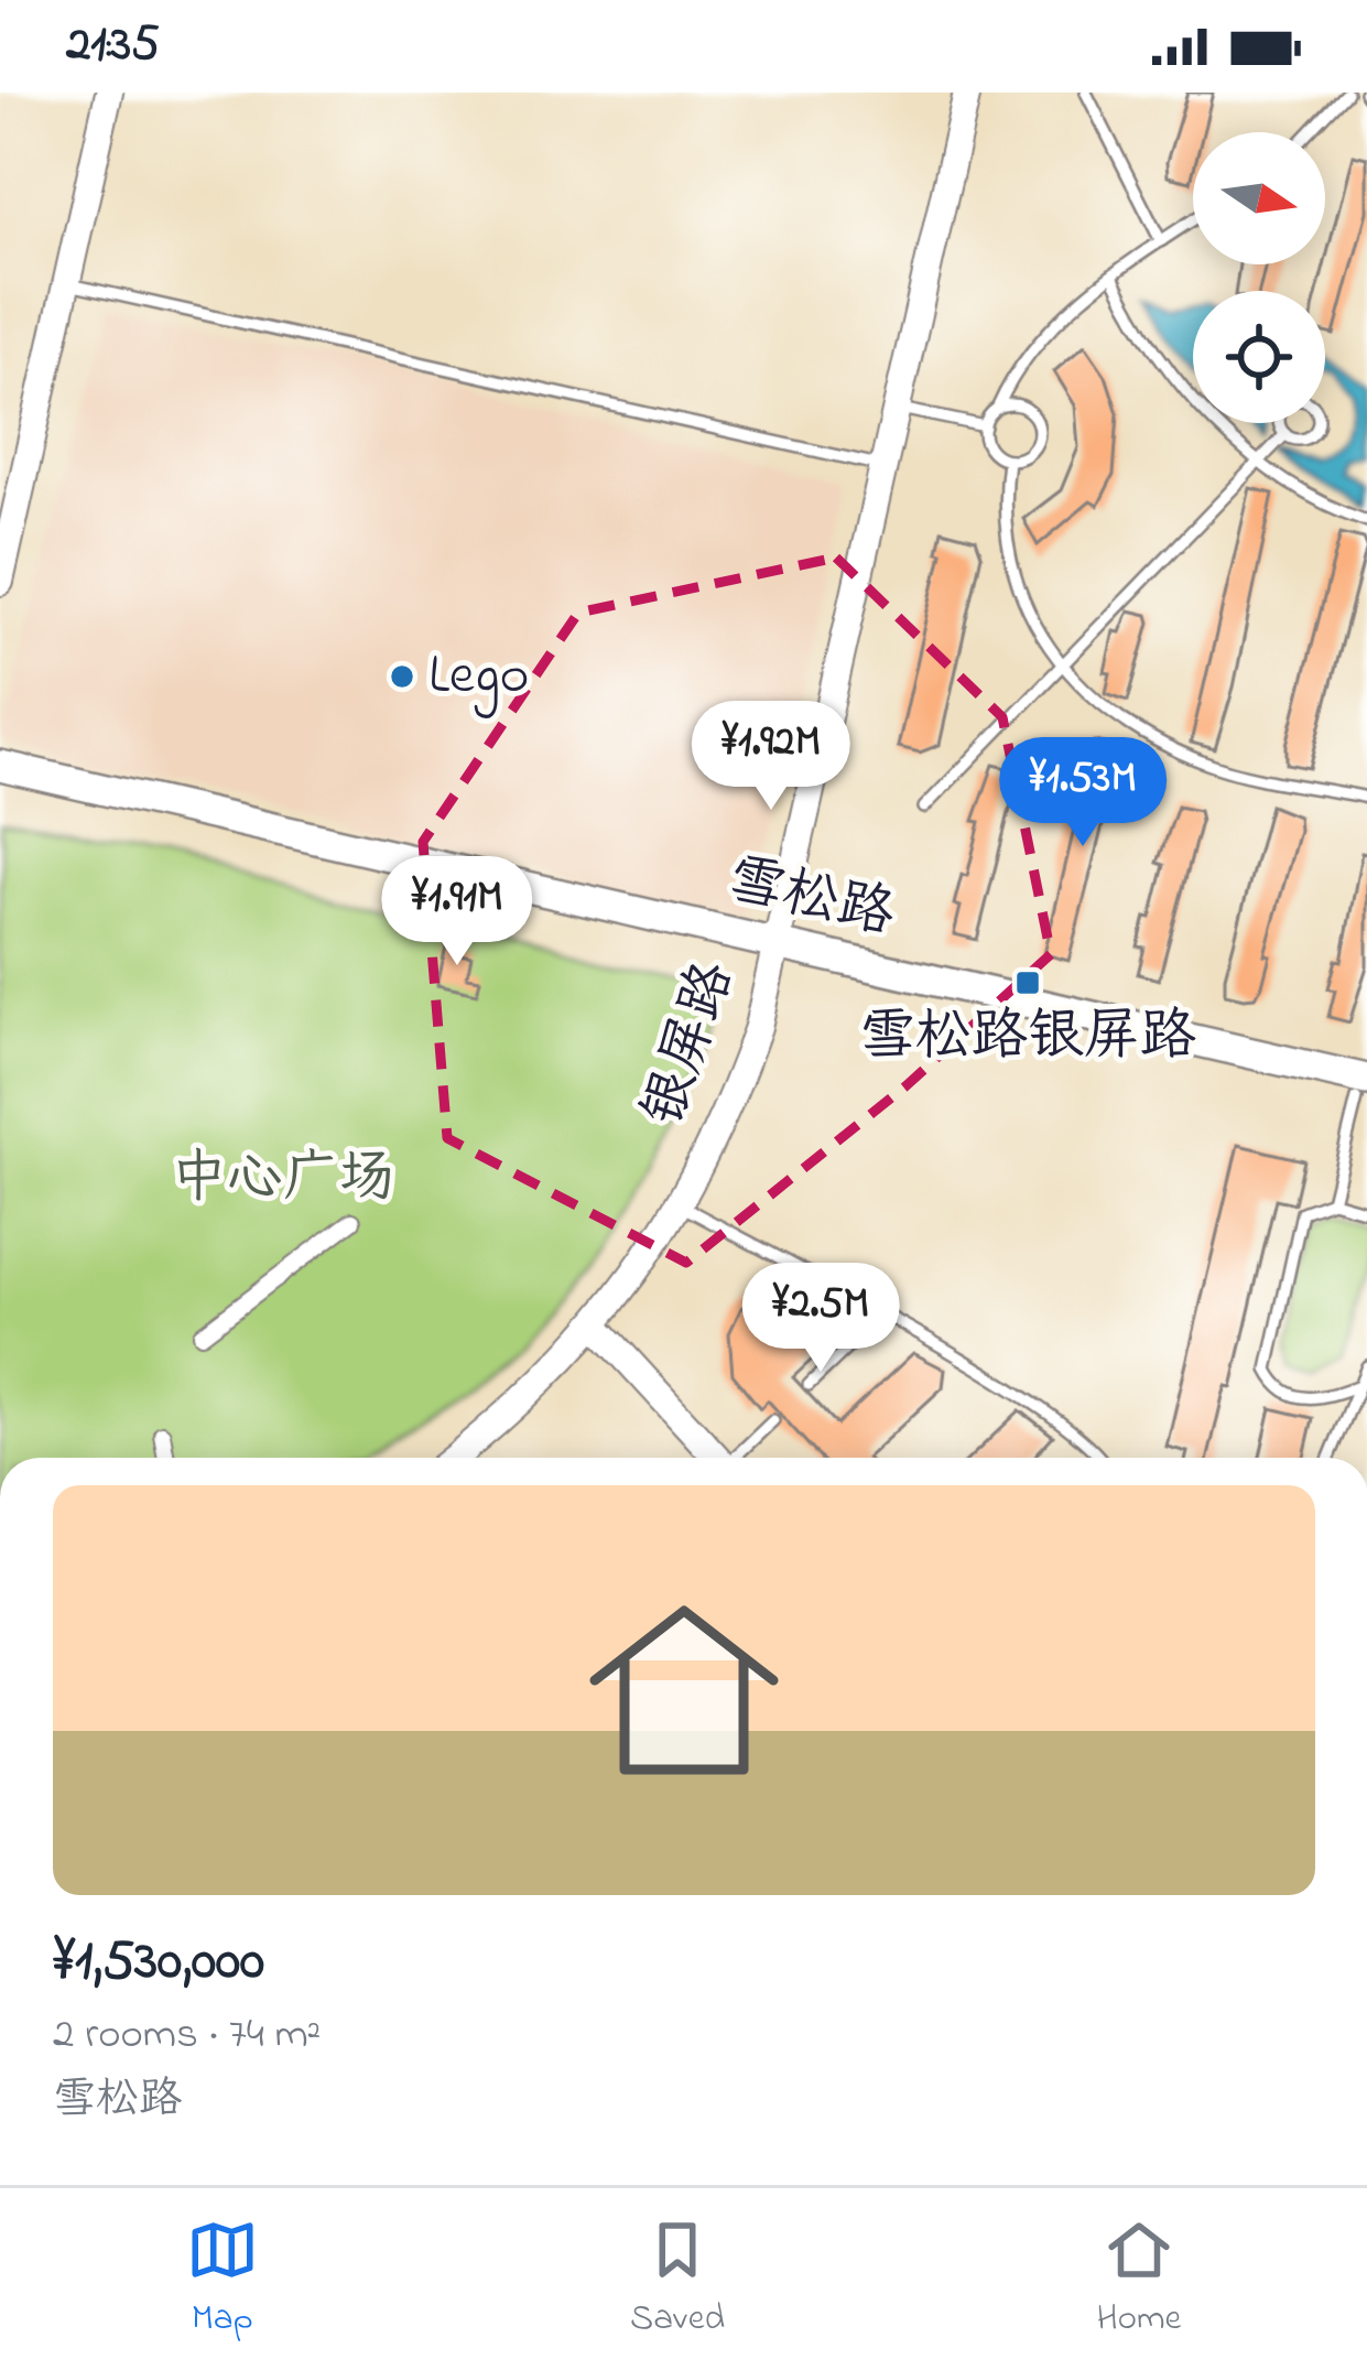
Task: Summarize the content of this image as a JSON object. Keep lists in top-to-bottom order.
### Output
{
  "streets": {
    "main road": ["雪松路"],
    "street": ["银屏路"]
  },
  "crossings": [
    ["雪松路", "银屏路"]
  ],
  "parks": ["中心广场"],
  "places": {
    "other": ["Lego"],
    "transit": ["雪松路银屏路"]
  },
  "north": "right",
  "page": {
    "status": "21:35",
    "price": [
      "¥1.92M",
      "¥1.53M",
      "¥1.91M",
      "¥2.5M"
    ],
    "list": [
      {
        "name": "¥1,530,000",
        "note": "2 rooms · 74 m² · 雪松路"
      }
    ],
    "tabs": ["Map", "Saved", "Home"]
  }
}
